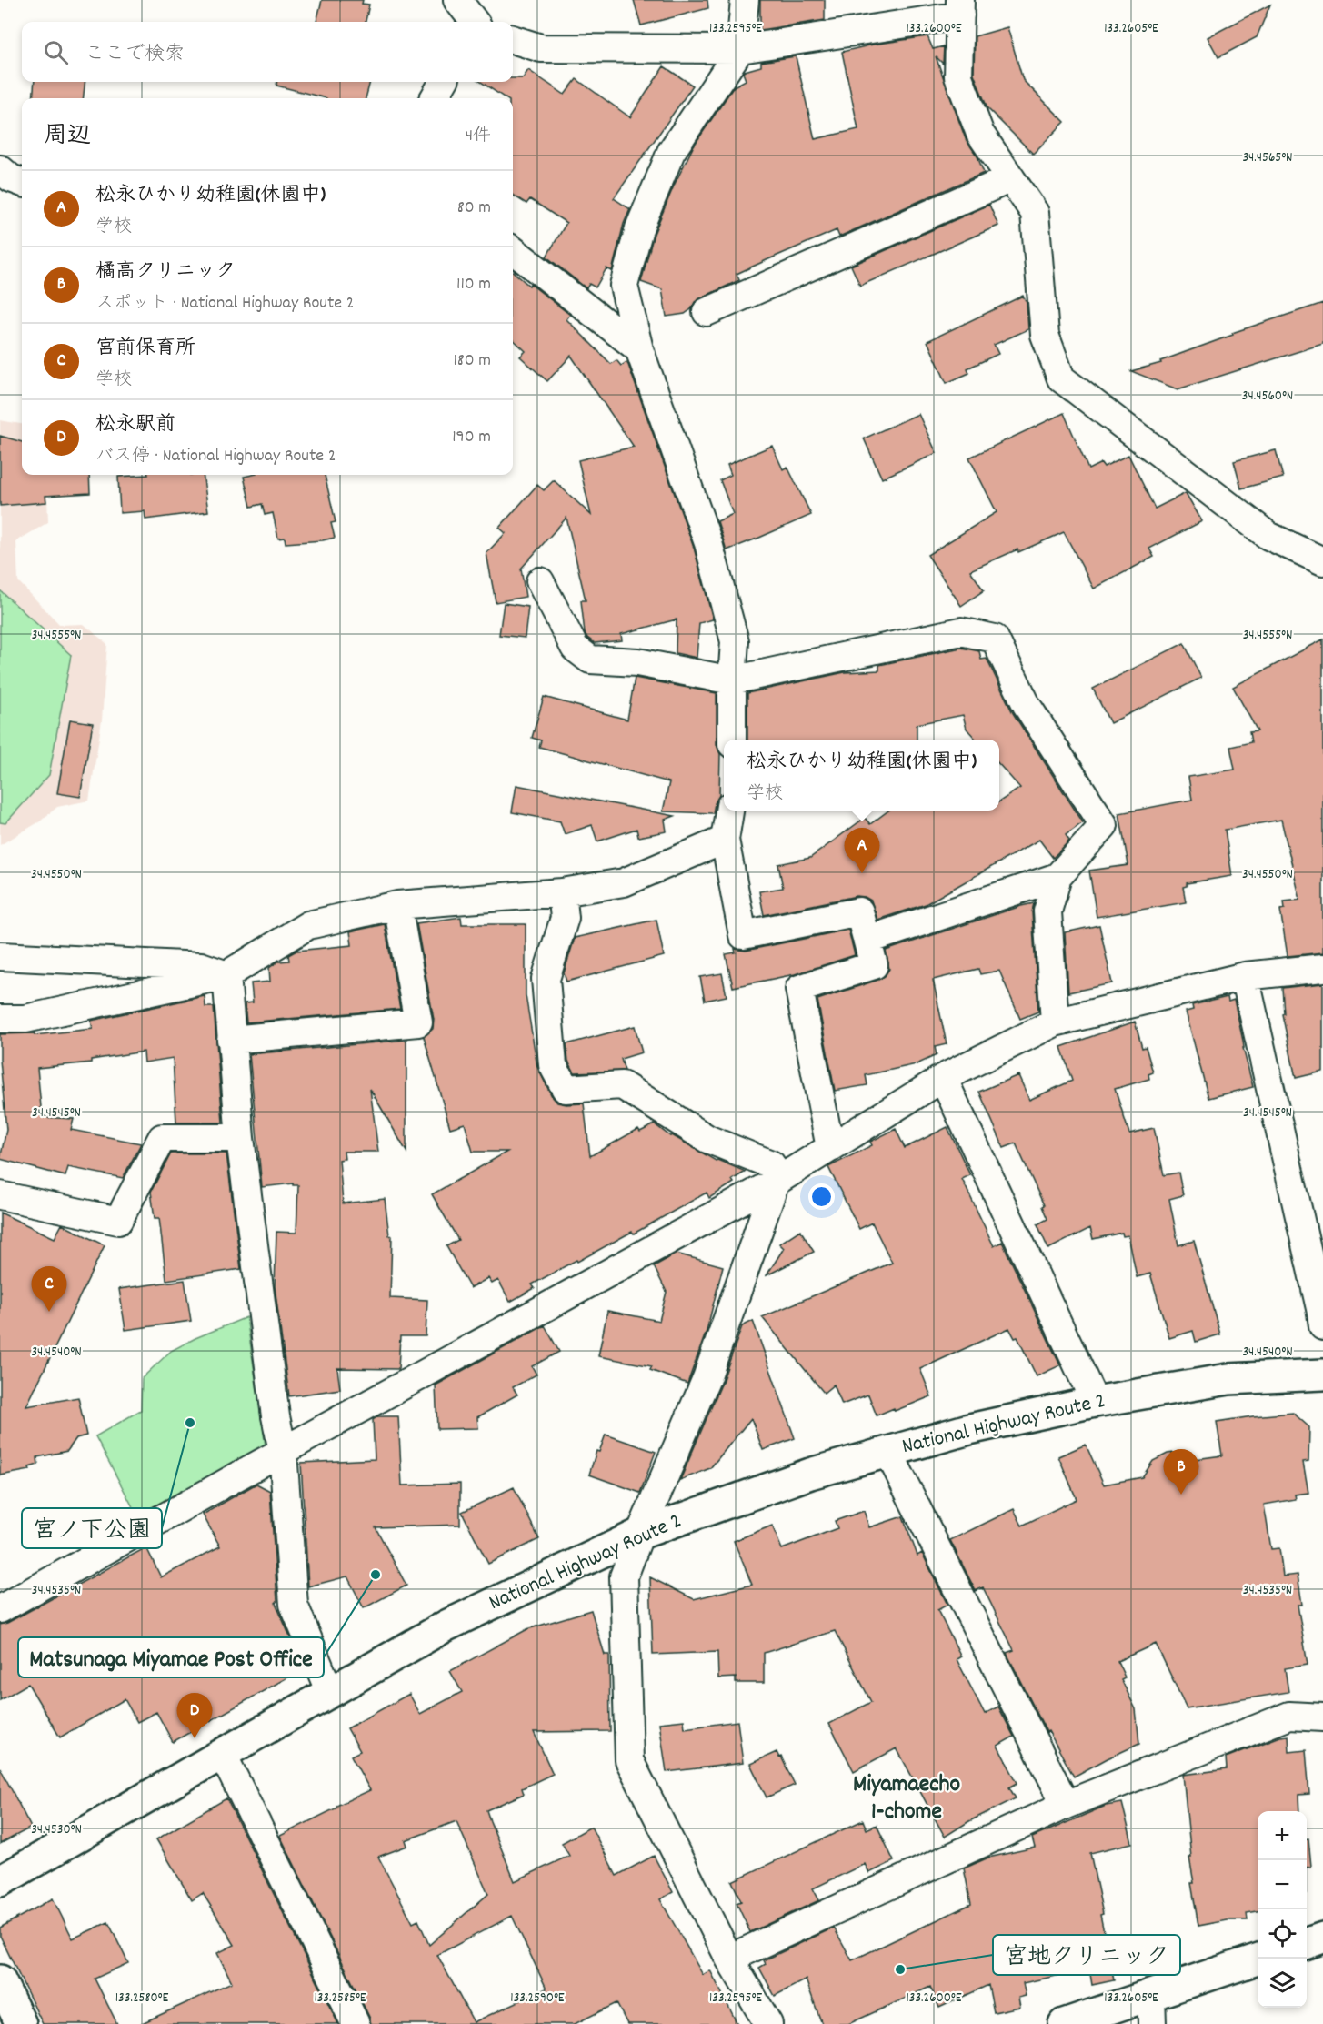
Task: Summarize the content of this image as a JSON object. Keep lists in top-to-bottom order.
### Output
{
  "streets": {
    "main road": ["National Highway Route 2"]
  },
  "districts": ["Miyamaecho 1-chome"],
  "places": ["宮ノ下公園", "Matsunaga Miyamae Post Office", "宮地クリニック"],
  "page": {
    "search": "ここで検索",
    "heading": ["周辺", "4件"],
    "list": [
      {
        "mark": "A",
        "name": "松永ひかり幼稚園(休園中)",
        "note": "学校",
        "value": "80 m"
      },
      {
        "mark": "B",
        "name": "橘高クリニック",
        "note": "スポット · National Highway Route 2",
        "value": "110 m"
      },
      {
        "mark": "C",
        "name": "宮前保育所",
        "note": "学校",
        "value": "180 m"
      },
      {
        "mark": "D",
        "name": "松永駅前",
        "note": "バス停 · National Highway Route 2",
        "value": "190 m"
      }
    ],
    "popup": ["松永ひかり幼稚園(休園中)", "学校"],
    "pins": [
      "A",
      "C",
      "B",
      "D"
    ],
    "map_buttons": ["+", "−"]
  },
  "coordinates": [
    "133.2595°E",
    "133.2600°E",
    "133.2605°E",
    "34.4565°N",
    "34.4560°N",
    "34.4555°N",
    "34.4550°N",
    "34.4545°N",
    "34.4540°N",
    "34.4535°N",
    "34.4530°N",
    "133.2580°E",
    "133.2585°E",
    "133.2590°E"
  ]
}
